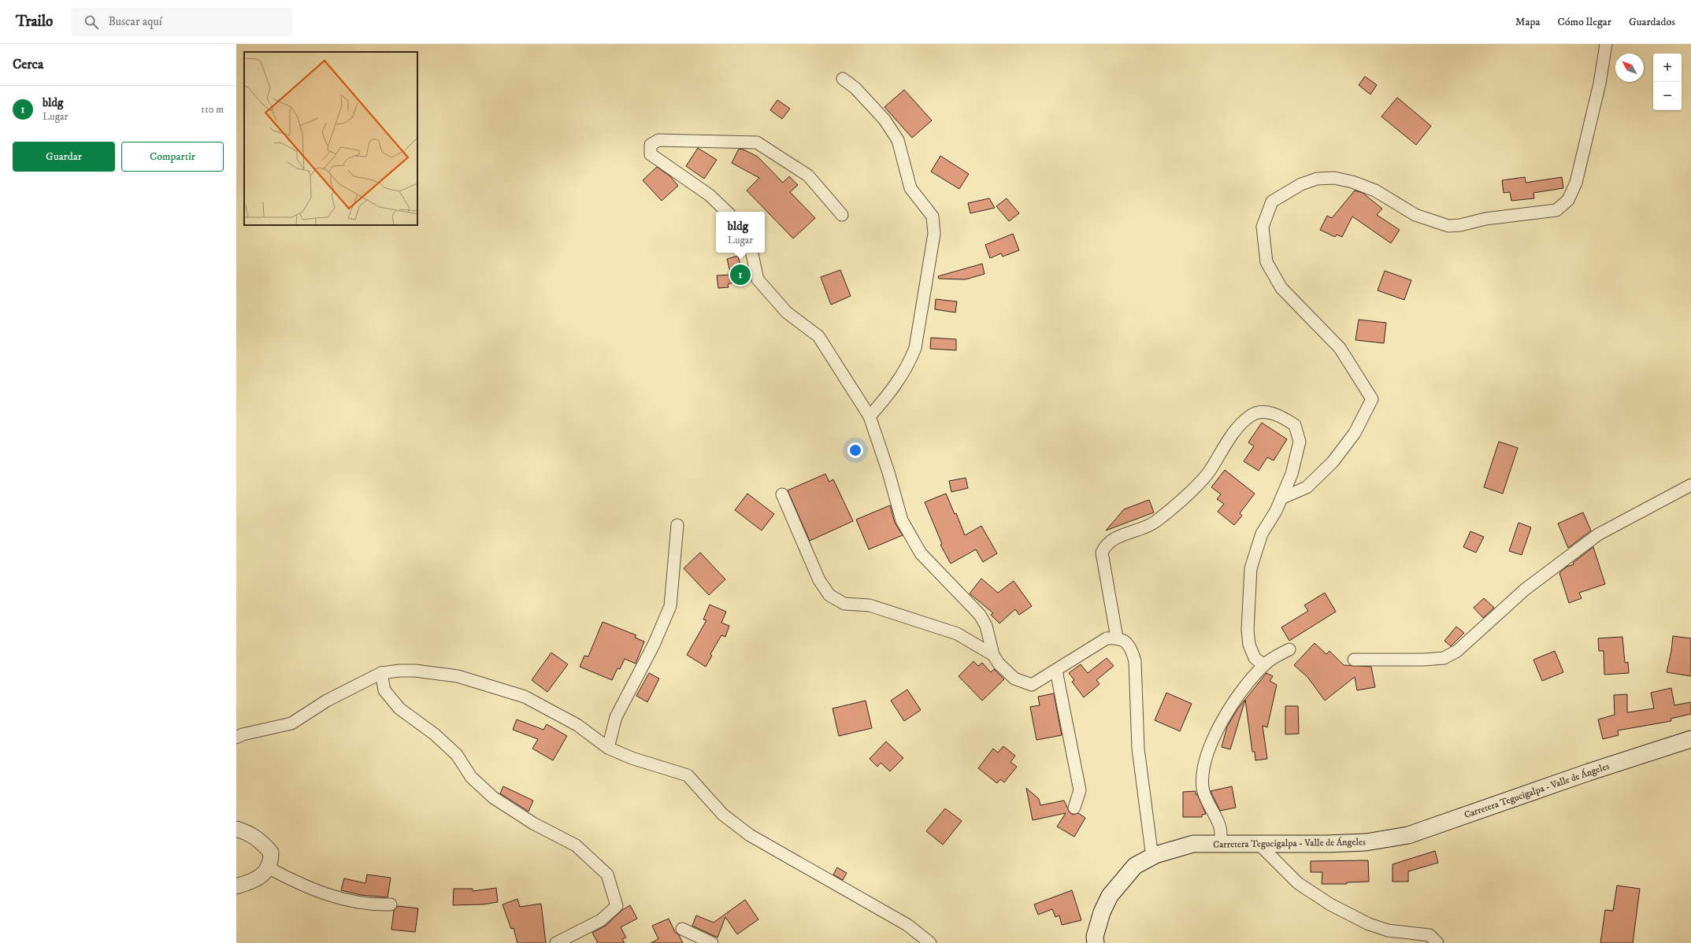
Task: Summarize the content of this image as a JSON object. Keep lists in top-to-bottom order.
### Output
{
  "streets": {
    "main road": ["Carretera Tegucigalpa - Valle de Ángeles"]
  },
  "north": "top left",
  "page": {
    "header": "Trailo",
    "search": "Buscar aquí",
    "nav": ["Mapa", "Cómo llegar", "Guardados"],
    "heading": "Cerca",
    "map_buttons": ["+", "−"],
    "list": [
      {
        "mark": "1",
        "name": "bldg",
        "note": "Lugar",
        "value": "110 m"
      }
    ],
    "buttons": ["Guardar", "Compartir"],
    "popup": ["bldg", "Lugar"],
    "pins": "1"
  }
}
